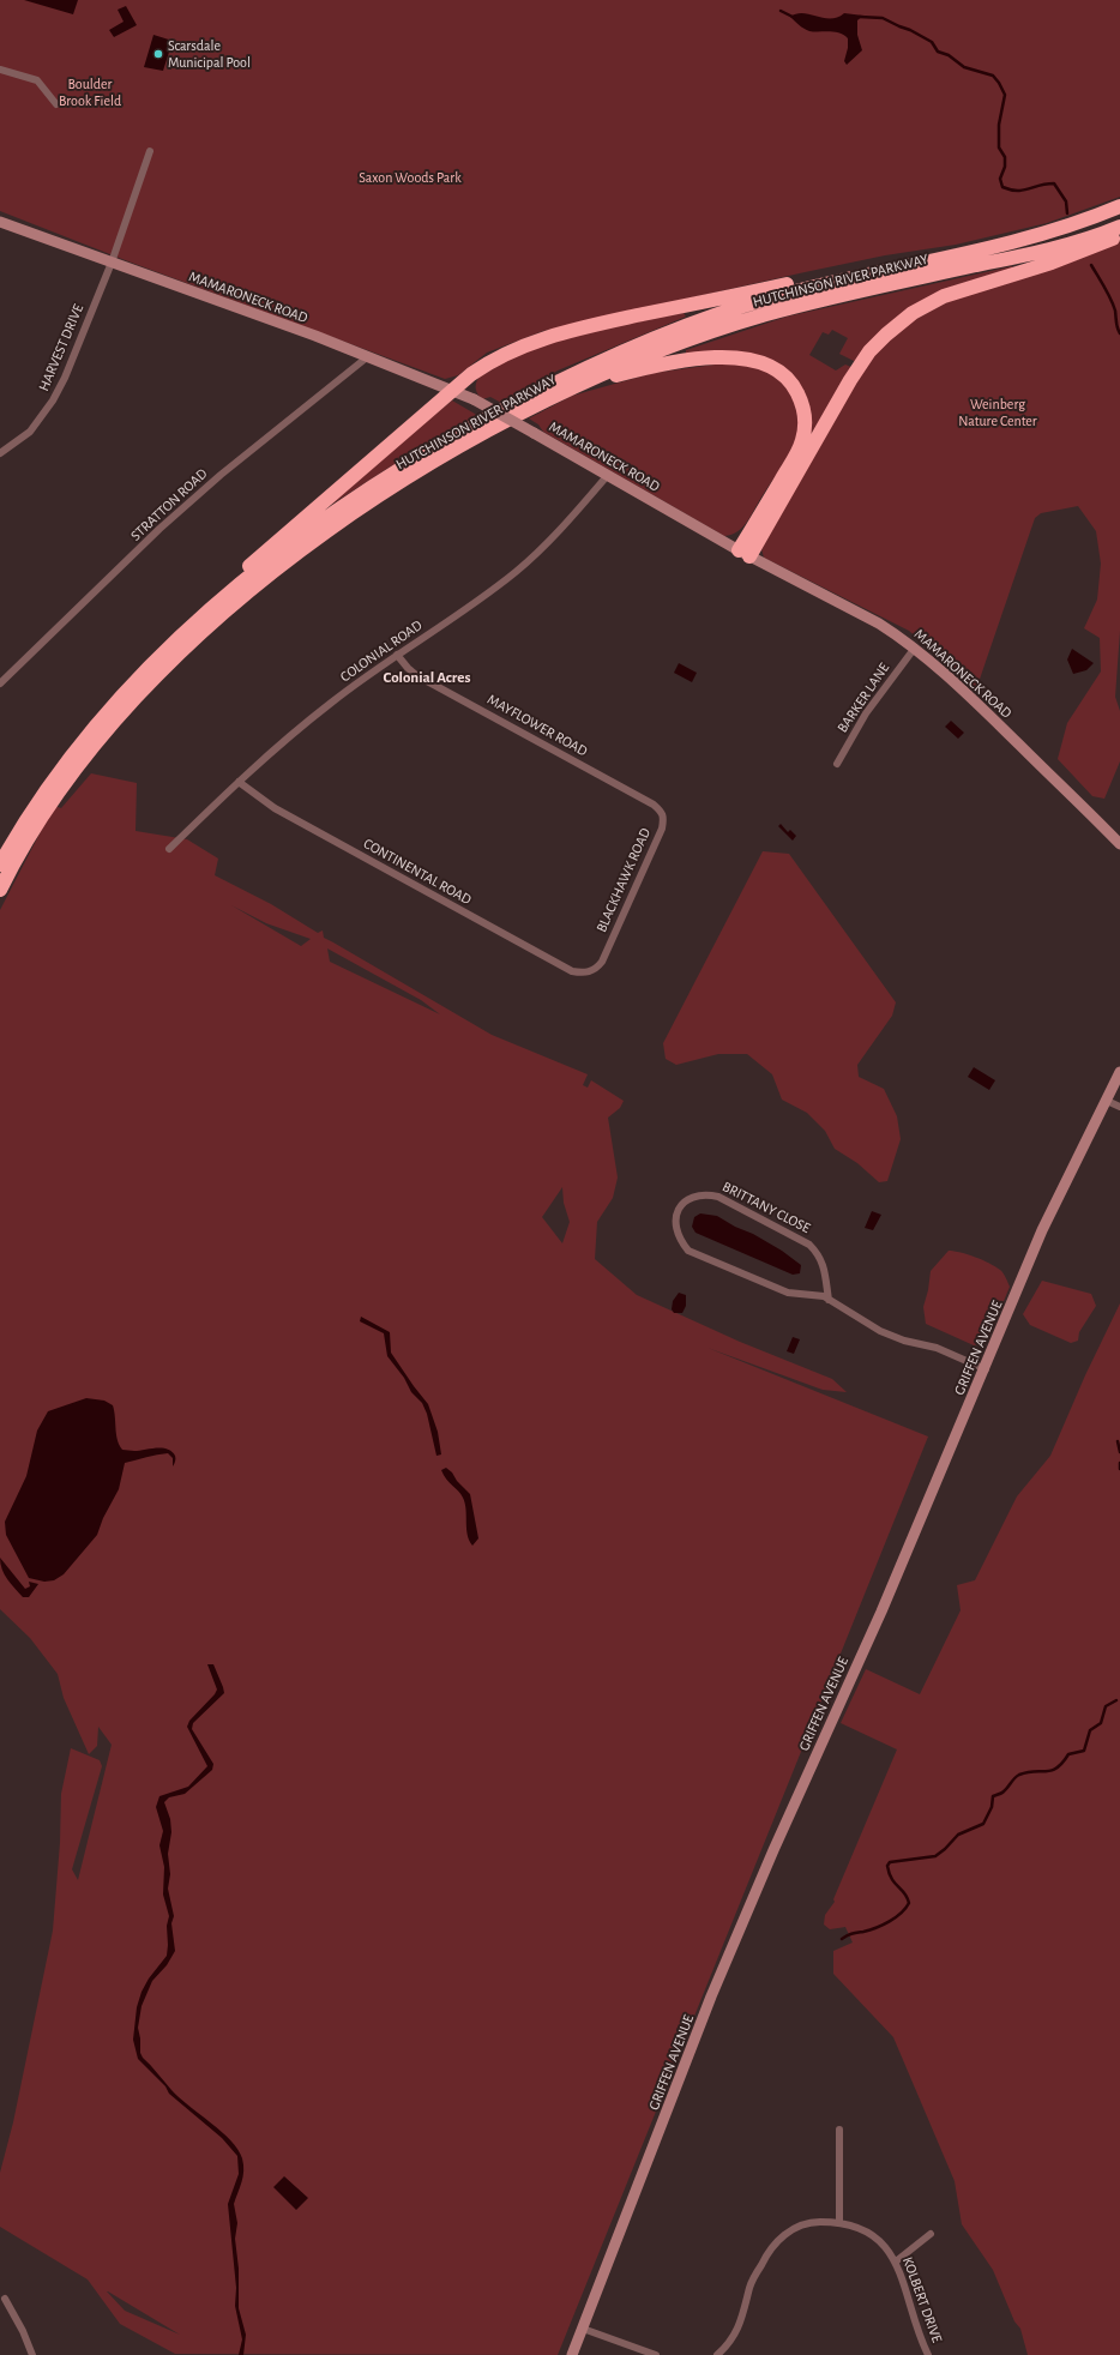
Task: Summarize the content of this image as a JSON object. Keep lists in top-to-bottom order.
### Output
{
  "streets": {
    "highway": ["HUTCHINSON RIVER PARKWAY"],
    "street": [
      "MAMARONECK ROAD",
      "HARVEST DRIVE",
      "STRATTON ROAD",
      "COLONIAL ROAD",
      "BARKER LANE",
      "MAYFLOWER ROAD",
      "CONTINENTAL ROAD",
      "BLACKHAWK ROAD",
      "BRITTANY CLOSE",
      "GRIFFEN AVENUE",
      "KOLBERT DRIVE"
    ]
  },
  "crossings": [
    ["MAMARONECK ROAD", "HARVEST DRIVE"],
    ["MAMARONECK ROAD", "STRATTON ROAD"],
    ["MAMARONECK ROAD", "COLONIAL ROAD"],
    ["MAMARONECK ROAD", "BARKER LANE"],
    ["COLONIAL ROAD", "MAYFLOWER ROAD"],
    ["COLONIAL ROAD", "CONTINENTAL ROAD"],
    ["MAYFLOWER ROAD", "BLACKHAWK ROAD"],
    ["CONTINENTAL ROAD", "BLACKHAWK ROAD"],
    ["BRITTANY CLOSE", "GRIFFEN AVENUE"]
  ],
  "districts": ["Colonial Acres"],
  "parks": ["Boulder Brook Field", "Saxon Woods Park", "Weinberg Nature Center"],
  "places": ["Scarsdale Municipal Pool"]
}
